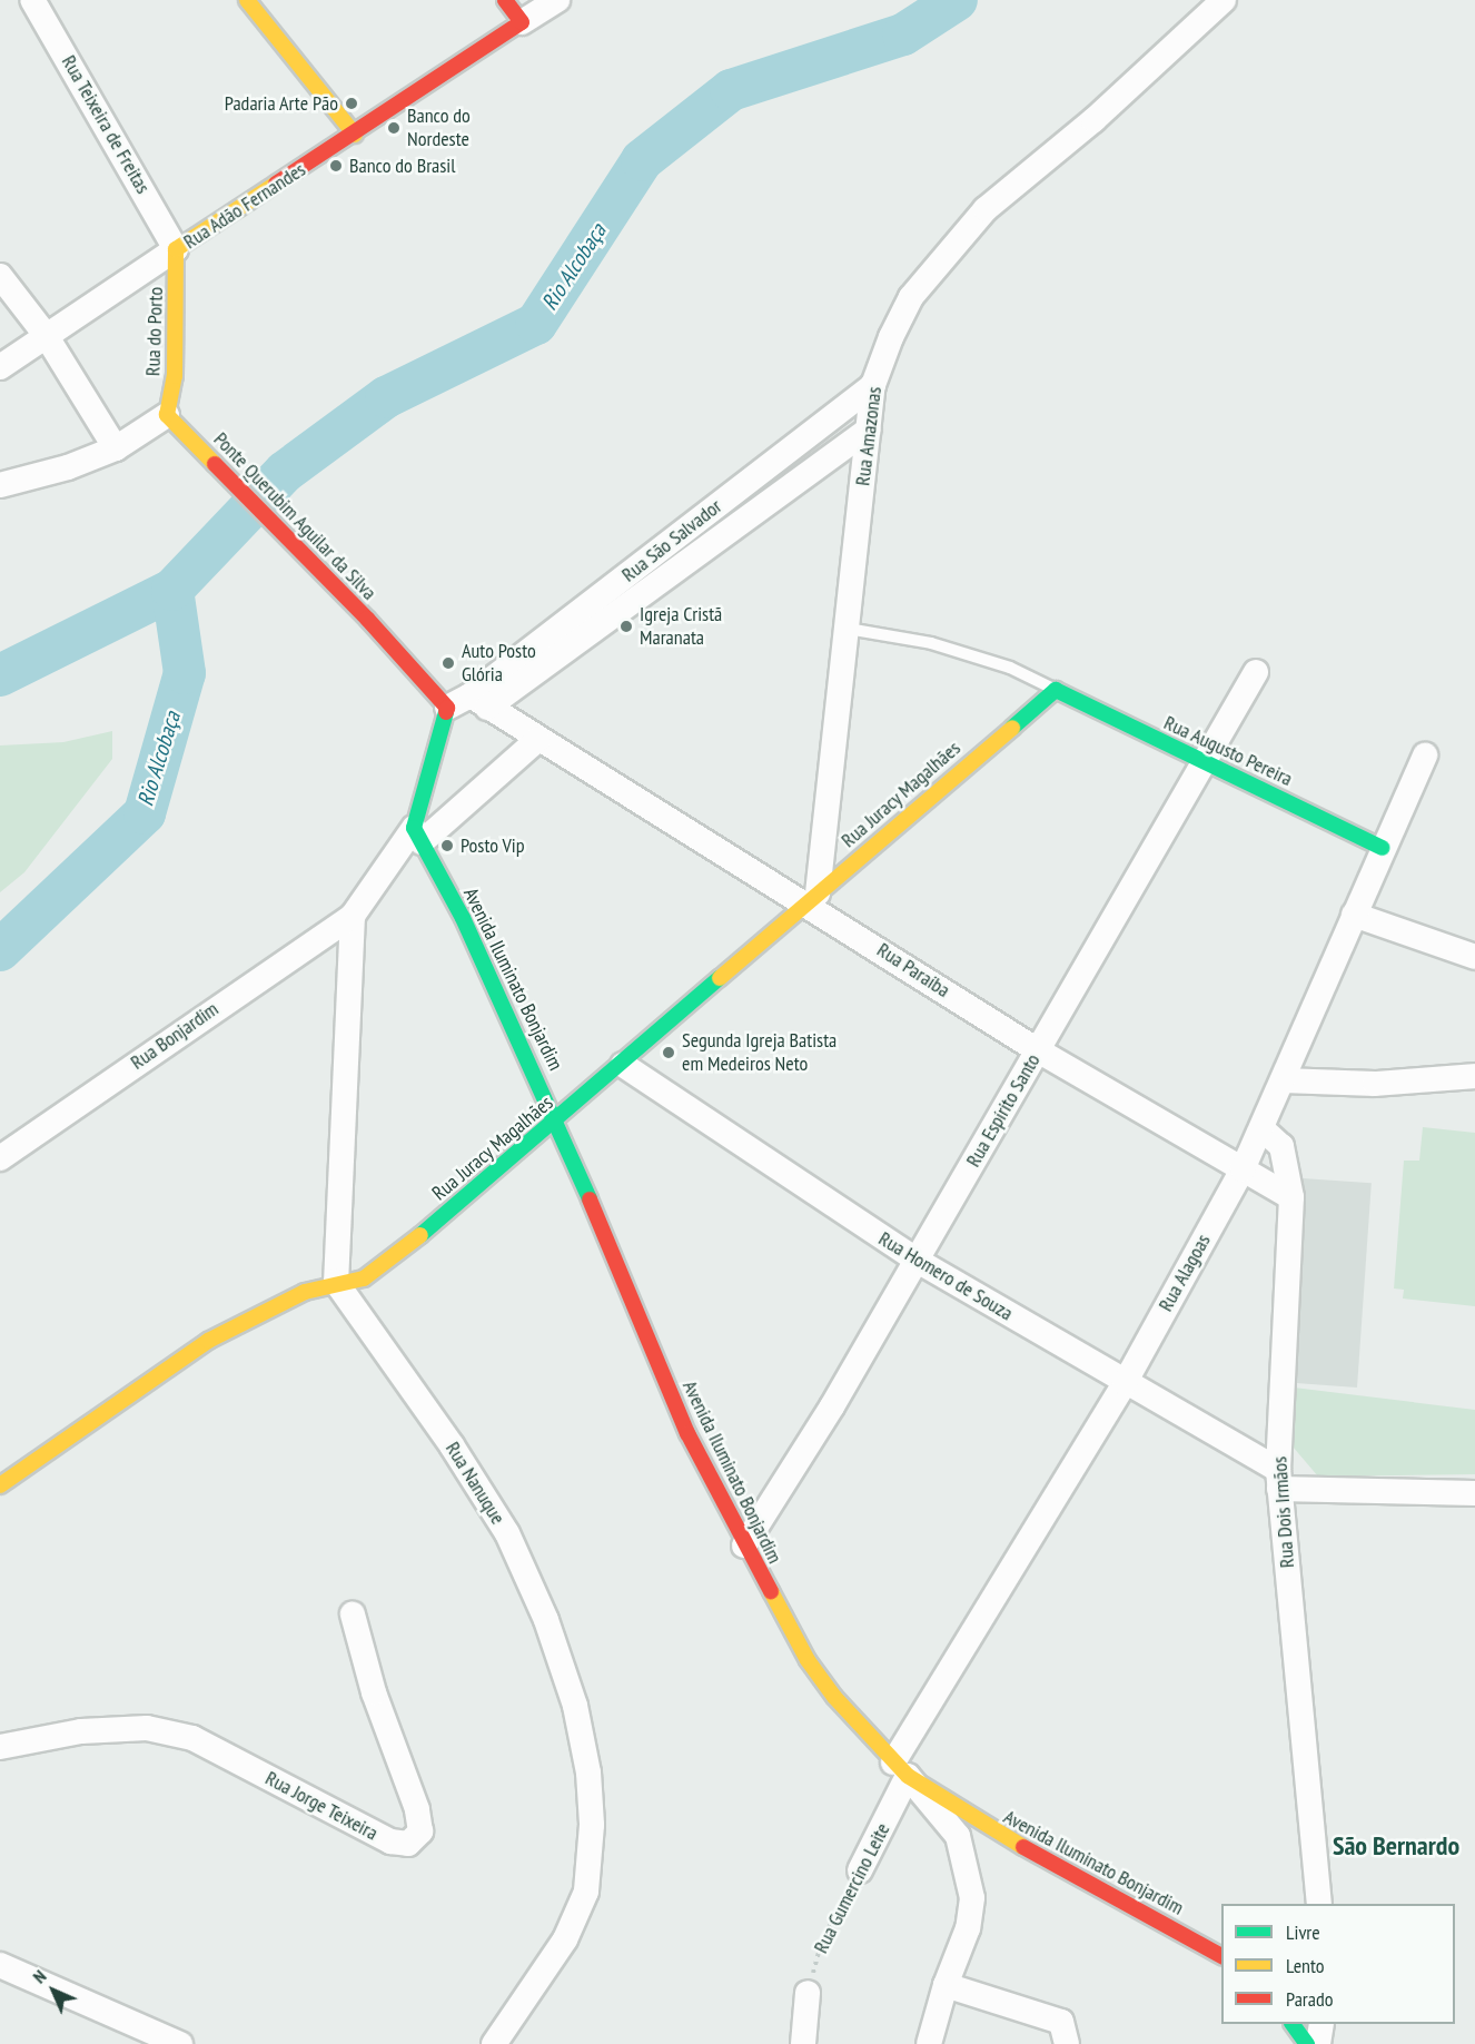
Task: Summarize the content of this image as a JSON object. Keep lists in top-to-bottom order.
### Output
{
  "streets": {
    "street": [
      "Rua Teixeira de Freitas",
      "Rua Adão Fernandes",
      "Rua do Porto",
      "Rua Amazonas",
      "Ponte Querubim Aguilar da Silva",
      "Rua São Salvador",
      "Rua Augusto Pereira",
      "Rua Juracy Magalhães",
      "Rua Paraíba",
      "Avenida Iluminato Bonjardim",
      "Rua Bonjardim",
      "Rua Espírito Santo",
      "Rua Alagoas",
      "Rua Homero de Souza",
      "Rua Nanuque",
      "Rua Dois Irmãos",
      "Rua Jorge Teixeira",
      "Rua Gumercino Leite"
    ]
  },
  "crossings": [
    ["Rua Teixeira de Freitas", "Rua Adão Fernandes"],
    ["Rua Teixeira de Freitas", "Rua do Porto"],
    ["Rua Adão Fernandes", "Rua do Porto"],
    ["Rua do Porto", "Ponte Querubim Aguilar da Silva"],
    ["Rua Amazonas", "Rua São Salvador"],
    ["Rua Amazonas", "Rua Juracy Magalhães"],
    ["Rua Amazonas", "Rua Paraíba"],
    ["Rua São Salvador", "Rua Paraíba"],
    ["Rua Augusto Pereira", "Rua Juracy Magalhães"],
    ["Rua Augusto Pereira", "Rua Espírito Santo"],
    ["Rua Augusto Pereira", "Rua Alagoas"],
    ["Rua Juracy Magalhães", "Rua Paraíba"],
    ["Rua Juracy Magalhães", "Avenida Iluminato Bonjardim"],
    ["Rua Juracy Magalhães", "Rua Homero de Souza"],
    ["Rua Juracy Magalhães", "Rua Nanuque"],
    ["Rua Paraíba", "Rua Espírito Santo"],
    ["Rua Paraíba", "Rua Alagoas"],
    ["Rua Paraíba", "Rua Dois Irmãos"],
    ["Avenida Iluminato Bonjardim", "Rua Espírito Santo"],
    ["Avenida Iluminato Bonjardim", "Rua Alagoas"],
    ["Avenida Iluminato Bonjardim", "Rua Gumercino Leite"],
    ["Rua Espírito Santo", "Rua Homero de Souza"],
    ["Rua Alagoas", "Rua Homero de Souza"],
    ["Rua Alagoas", "Rua Dois Irmãos"],
    ["Rua Alagoas", "Rua Gumercino Leite"],
    ["Rua Homero de Souza", "Rua Dois Irmãos"]
  ],
  "districts": ["São Bernardo"],
  "water": ["Rio Alcobaça"],
  "places": [
    "Padaria Arte Pão",
    "Banco do Nordeste",
    "Banco do Brasil",
    "Igreja Cristã Maranata",
    "Auto Posto Glória",
    "Posto Vip",
    "Segunda Igreja Batista em Medeiros Neto"
  ],
  "legend": ["Livre", "Lento", "Parado"],
  "north": "top left"
}
